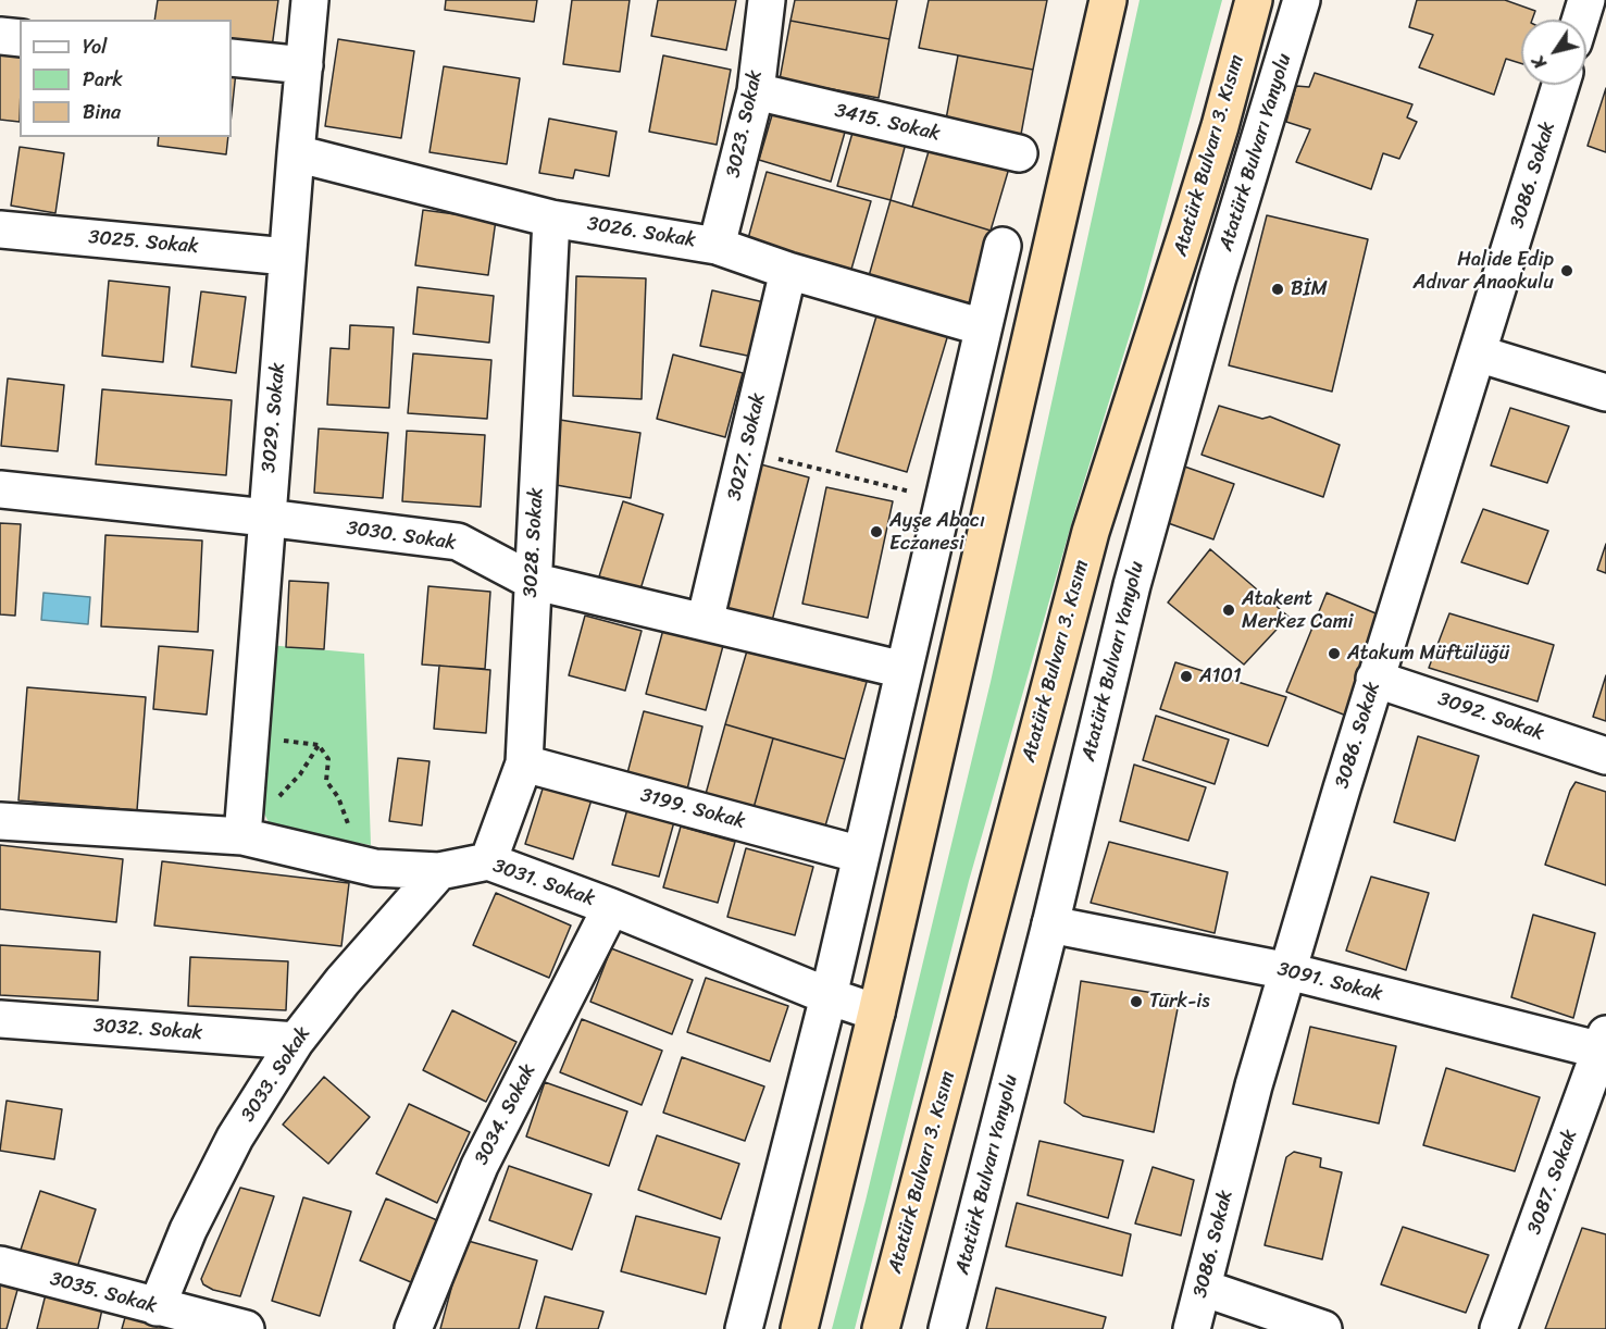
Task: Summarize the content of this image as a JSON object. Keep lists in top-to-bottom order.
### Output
{
  "streets": {
    "highway": ["Atatürk Bulvarı 3. Kısım"],
    "street": [
      "3415. Sokak",
      "3023. Sokak",
      "Atatürk Bulvarı Yanyolu",
      "3086. Sokak",
      "3026. Sokak",
      "3025. Sokak",
      "3029. Sokak",
      "3027. Sokak",
      "3030. Sokak",
      "3028. Sokak",
      "3092. Sokak",
      "3199. Sokak",
      "3031. Sokak",
      "3091. Sokak",
      "3032. Sokak",
      "3033. Sokak",
      "3034. Sokak",
      "3087. Sokak",
      "3035. Sokak"
    ]
  },
  "crossings": [
    ["3415. Sokak", "3023. Sokak"],
    ["3023. Sokak", "3026. Sokak"],
    ["Atatürk Bulvarı Yanyolu", "3091. Sokak"],
    ["3086. Sokak", "3092. Sokak"],
    ["3086. Sokak", "3091. Sokak"],
    ["3026. Sokak", "3029. Sokak"],
    ["3026. Sokak", "3027. Sokak"],
    ["3026. Sokak", "3028. Sokak"],
    ["3025. Sokak", "3029. Sokak"],
    ["3029. Sokak", "3030. Sokak"],
    ["3029. Sokak", "3031. Sokak"],
    ["3027. Sokak", "3030. Sokak"],
    ["3030. Sokak", "3028. Sokak"],
    ["3028. Sokak", "3199. Sokak"],
    ["3028. Sokak", "3031. Sokak"],
    ["3031. Sokak", "3033. Sokak"],
    ["3031. Sokak", "3034. Sokak"],
    ["3091. Sokak", "3087. Sokak"],
    ["3032. Sokak", "3033. Sokak"],
    ["3033. Sokak", "3035. Sokak"]
  ],
  "places": [
    "Halide Edip Adıvar Anaokulu",
    "BİM",
    "Ayşe Abacı Eczanesi",
    "Atakent Merkez Cami",
    "Atakum Müftülüğü",
    "A101",
    "Turk-is"
  ],
  "legend": ["Yol", "Park", "Bina"],
  "north": "bottom left"
}
